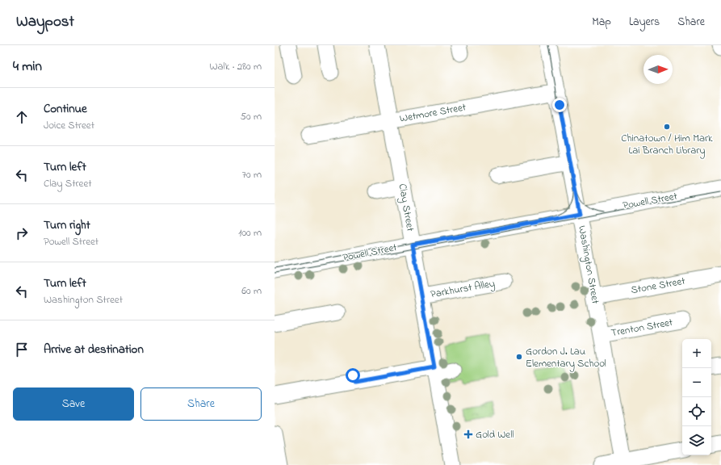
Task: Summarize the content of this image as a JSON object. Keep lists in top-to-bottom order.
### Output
{
  "streets": {
    "street": [
      "Wetmore Street",
      "Powell Street",
      "Clay Street",
      "Washington Street",
      "Stone Street",
      "Parkhurst Alley",
      "Trenton Street"
    ]
  },
  "crossings": [
    ["Wetmore Street", "Clay Street"],
    ["Wetmore Street", "Washington Street"],
    ["Powell Street", "Clay Street"],
    ["Powell Street", "Washington Street"],
    ["Clay Street", "Parkhurst Alley"],
    ["Washington Street", "Stone Street"],
    ["Washington Street", "Trenton Street"]
  ],
  "places": {
    "other": ["Chinatown / Him Mark Lai Branch Library", "Gordon J. Lau Elementary School"],
    "health": ["Gold Well"]
  },
  "north": "right",
  "page": {
    "header": "Waypost",
    "nav": ["Map", "Layers", "Share"],
    "heading": ["4 min", "Walk · 280 m"],
    "list": [
      ["Continue", "Joice Street", "50 m"],
      ["Turn left", "Clay Street", "70 m"],
      ["Turn right", "Powell Street", "100 m"],
      ["Turn left", "Washington Street", "60 m"],
      "Arrive at destination"
    ],
    "map_buttons": ["+", "−"],
    "buttons": ["Save", "Share"]
  }
}
